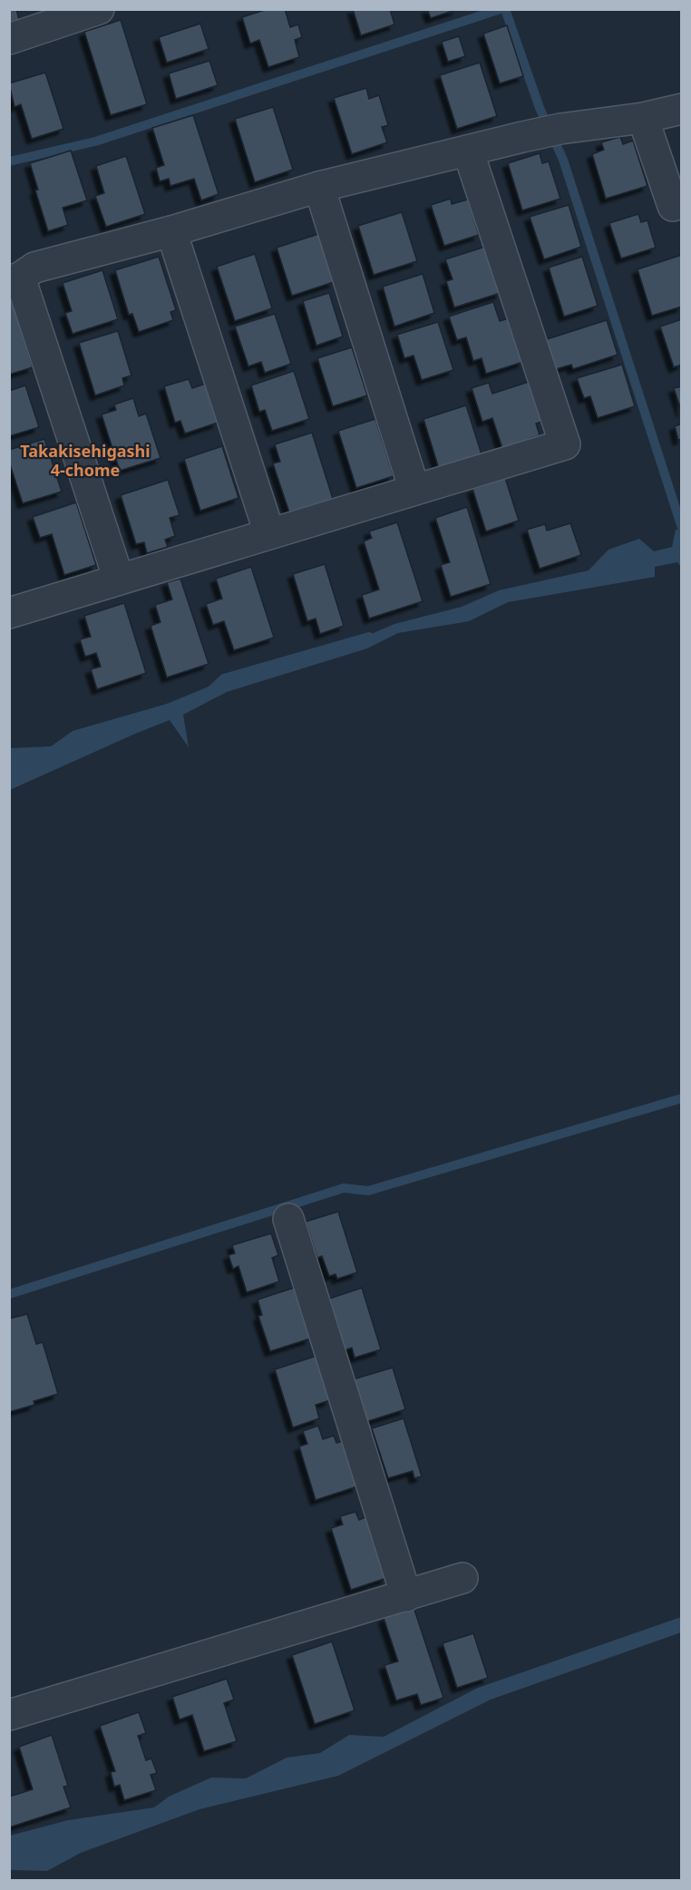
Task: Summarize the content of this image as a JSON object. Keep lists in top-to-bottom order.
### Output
{
  "districts": ["Takakisehigashi 4-chome"]
}
